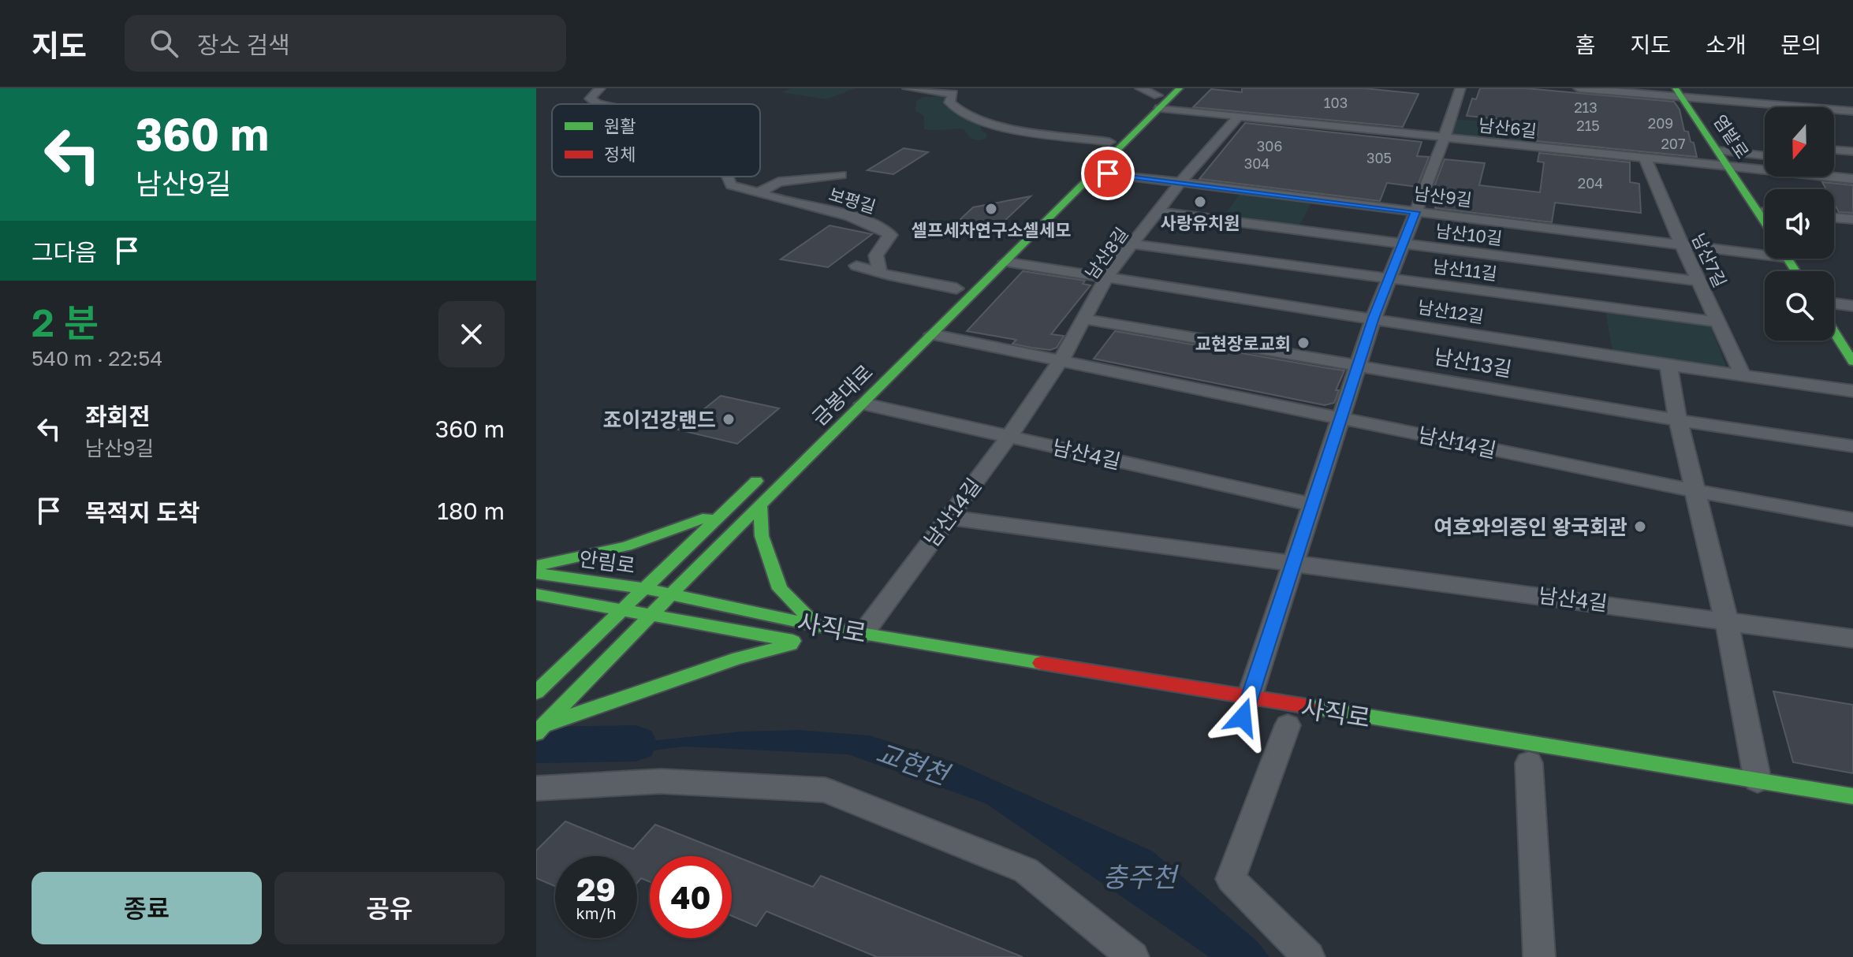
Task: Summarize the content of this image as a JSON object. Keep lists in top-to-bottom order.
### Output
{
  "streets": {
    "street": [
      "남산6길",
      "염밭로",
      "남산9길",
      "보평길",
      "남산10길",
      "남산8길",
      "남산7길",
      "남산11길",
      "남산12길",
      "남산13길",
      "금봉대로",
      "남산14길",
      "남산4길",
      "안림로",
      "사직로"
    ]
  },
  "crossings": [
    ["남산6길", "염밭로"],
    ["남산6길", "남산8길"],
    ["남산6길", "남산7길"],
    ["남산6길", "금봉대로"],
    ["남산9길", "남산8길"],
    ["남산9길", "남산7길"],
    ["남산9길", "금봉대로"],
    ["남산10길", "남산8길"],
    ["남산10길", "남산7길"],
    ["남산8길", "남산11길"],
    ["남산8길", "남산12길"],
    ["남산8길", "남산13길"],
    ["남산8길", "남산14길"],
    ["남산7길", "남산11길"],
    ["남산7길", "남산12길"],
    ["남산12길", "금봉대로"],
    ["금봉대로", "남산14길"],
    ["금봉대로", "남산4길"],
    ["금봉대로", "안림로"],
    ["금봉대로", "사직로"],
    ["남산14길", "남산4길"],
    ["남산14길", "사직로"],
    ["안림로", "사직로"]
  ],
  "water": ["교현천", "충주천"],
  "places": [
    "사랑유치원",
    "셀프세차연구소셀세모",
    "교현장로교회",
    "죠이건강랜드",
    "여호와의증인 왕국회관"
  ],
  "house_numbers": [
    "103",
    "213",
    "209",
    "215",
    "207",
    "306",
    "305",
    "304",
    "204"
  ],
  "legend": ["원활", "정체"],
  "north": "bottom",
  "page": {
    "header": "지도",
    "search": "장소 검색",
    "nav": [
      "홈",
      "지도",
      "소개",
      "문의"
    ],
    "turn": ["360 m", "남산9길"],
    "then": "그다음",
    "heading": ["2 분", "540 m · 22:54"],
    "list": [
      {
        "name": "좌회전",
        "note": "남산9길",
        "value": "360 m"
      },
      {
        "name": "목적지 도착",
        "value": "180 m"
      }
    ],
    "speed": "29 km/h",
    "limit": "40",
    "buttons": ["종료", "공유"]
  }
}
